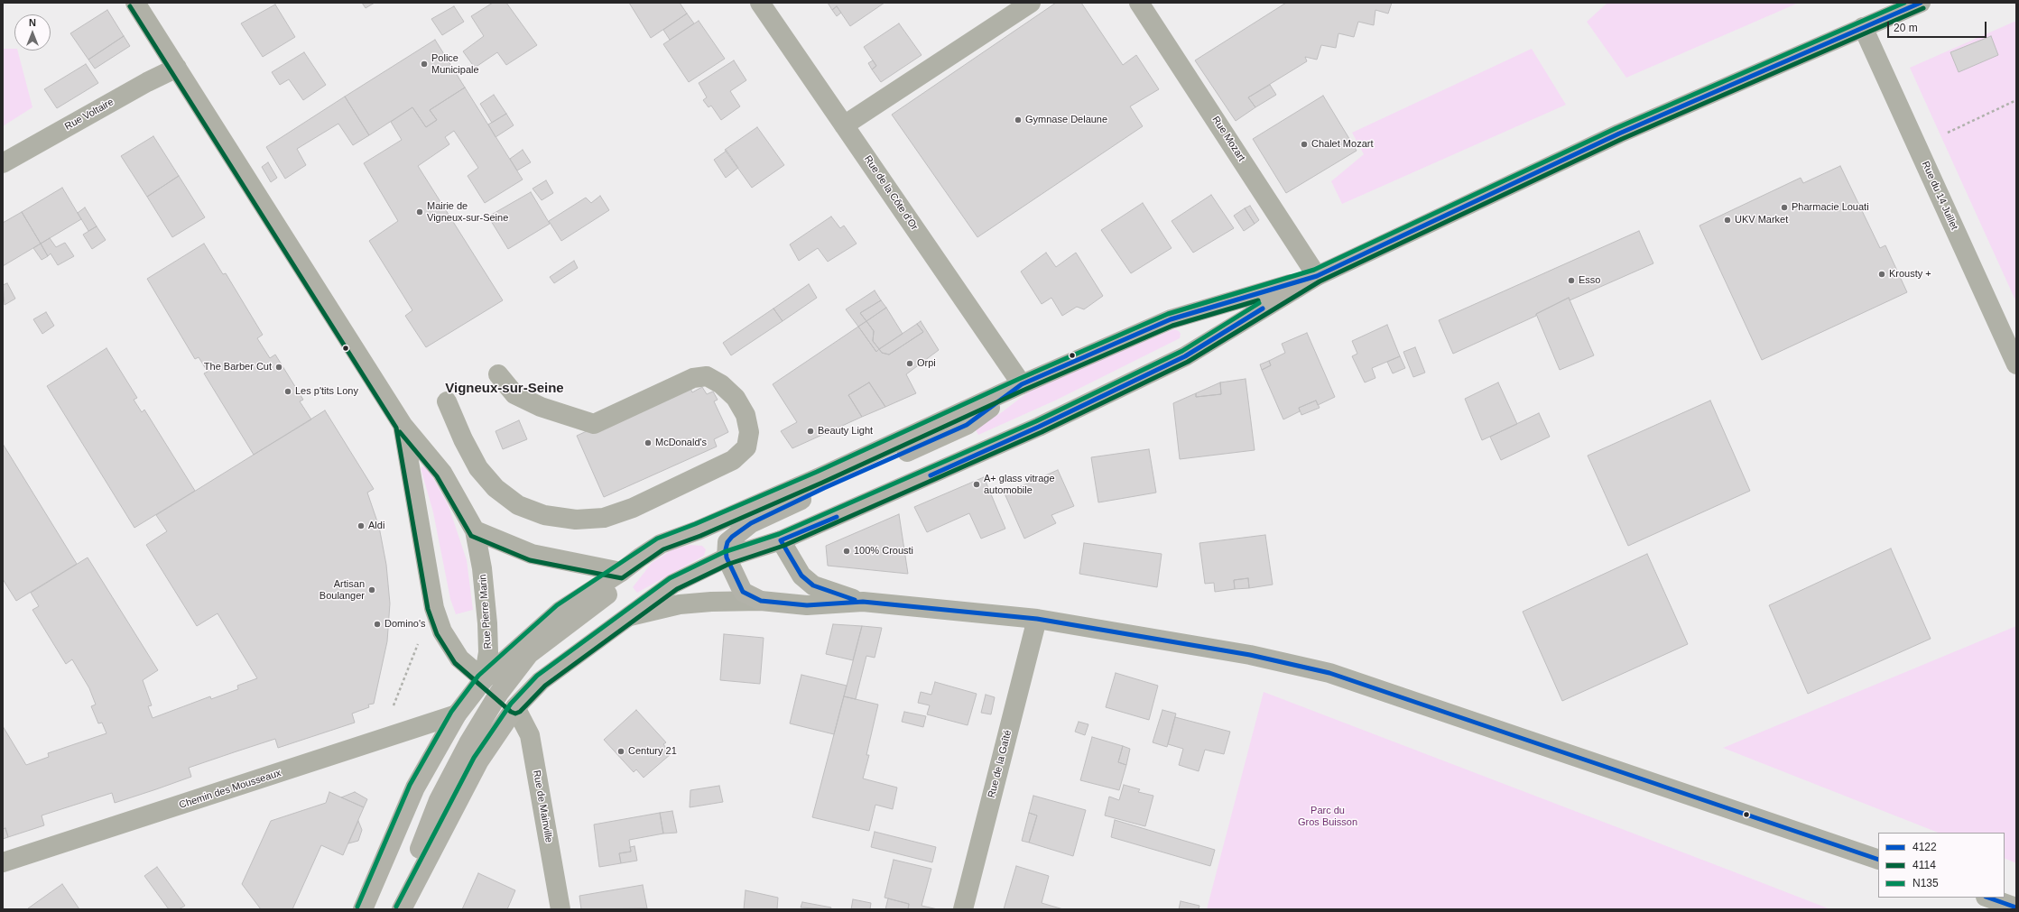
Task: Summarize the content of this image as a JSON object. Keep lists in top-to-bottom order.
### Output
{
  "streets": {
    "street": [
      "Rue Voltaire",
      "Rue Mozart",
      "Rue de la Côte d'Or",
      "Rue du 14 Juillet",
      "Rue Pierre Marin",
      "Rue de la Gaîté",
      "Chemin des Mousseaux",
      "Rue de Mainville"
    ]
  },
  "crossings": [
    ["Rue Voltaire", "Rue Pierre Marin"]
  ],
  "districts": ["Vigneux-sur-Seine"],
  "parks": ["Parc du Gros Buisson"],
  "places": [
    "Police Municipale",
    "Gymnase Delaune",
    "Chalet Mozart",
    "Pharmacie Louati",
    "Mairie de Vigneux-sur-Seine",
    "UKV Market",
    "Krousty +",
    "Esso",
    "Orpi",
    "The Barber Cut",
    "Les p'tits Lony",
    "Beauty Light",
    "McDonald's",
    "A+ glass vitrage automobile",
    "Aldi",
    "100% Crousti",
    "Artisan Boulanger",
    "Domino's",
    "Century 21"
  ],
  "lines": ["transit line 4122", "transit line N135", "transit line 4114"],
  "legend": ["4122", "4114", "N135"],
  "scale_bar": "20 m",
  "north": "top"
}
